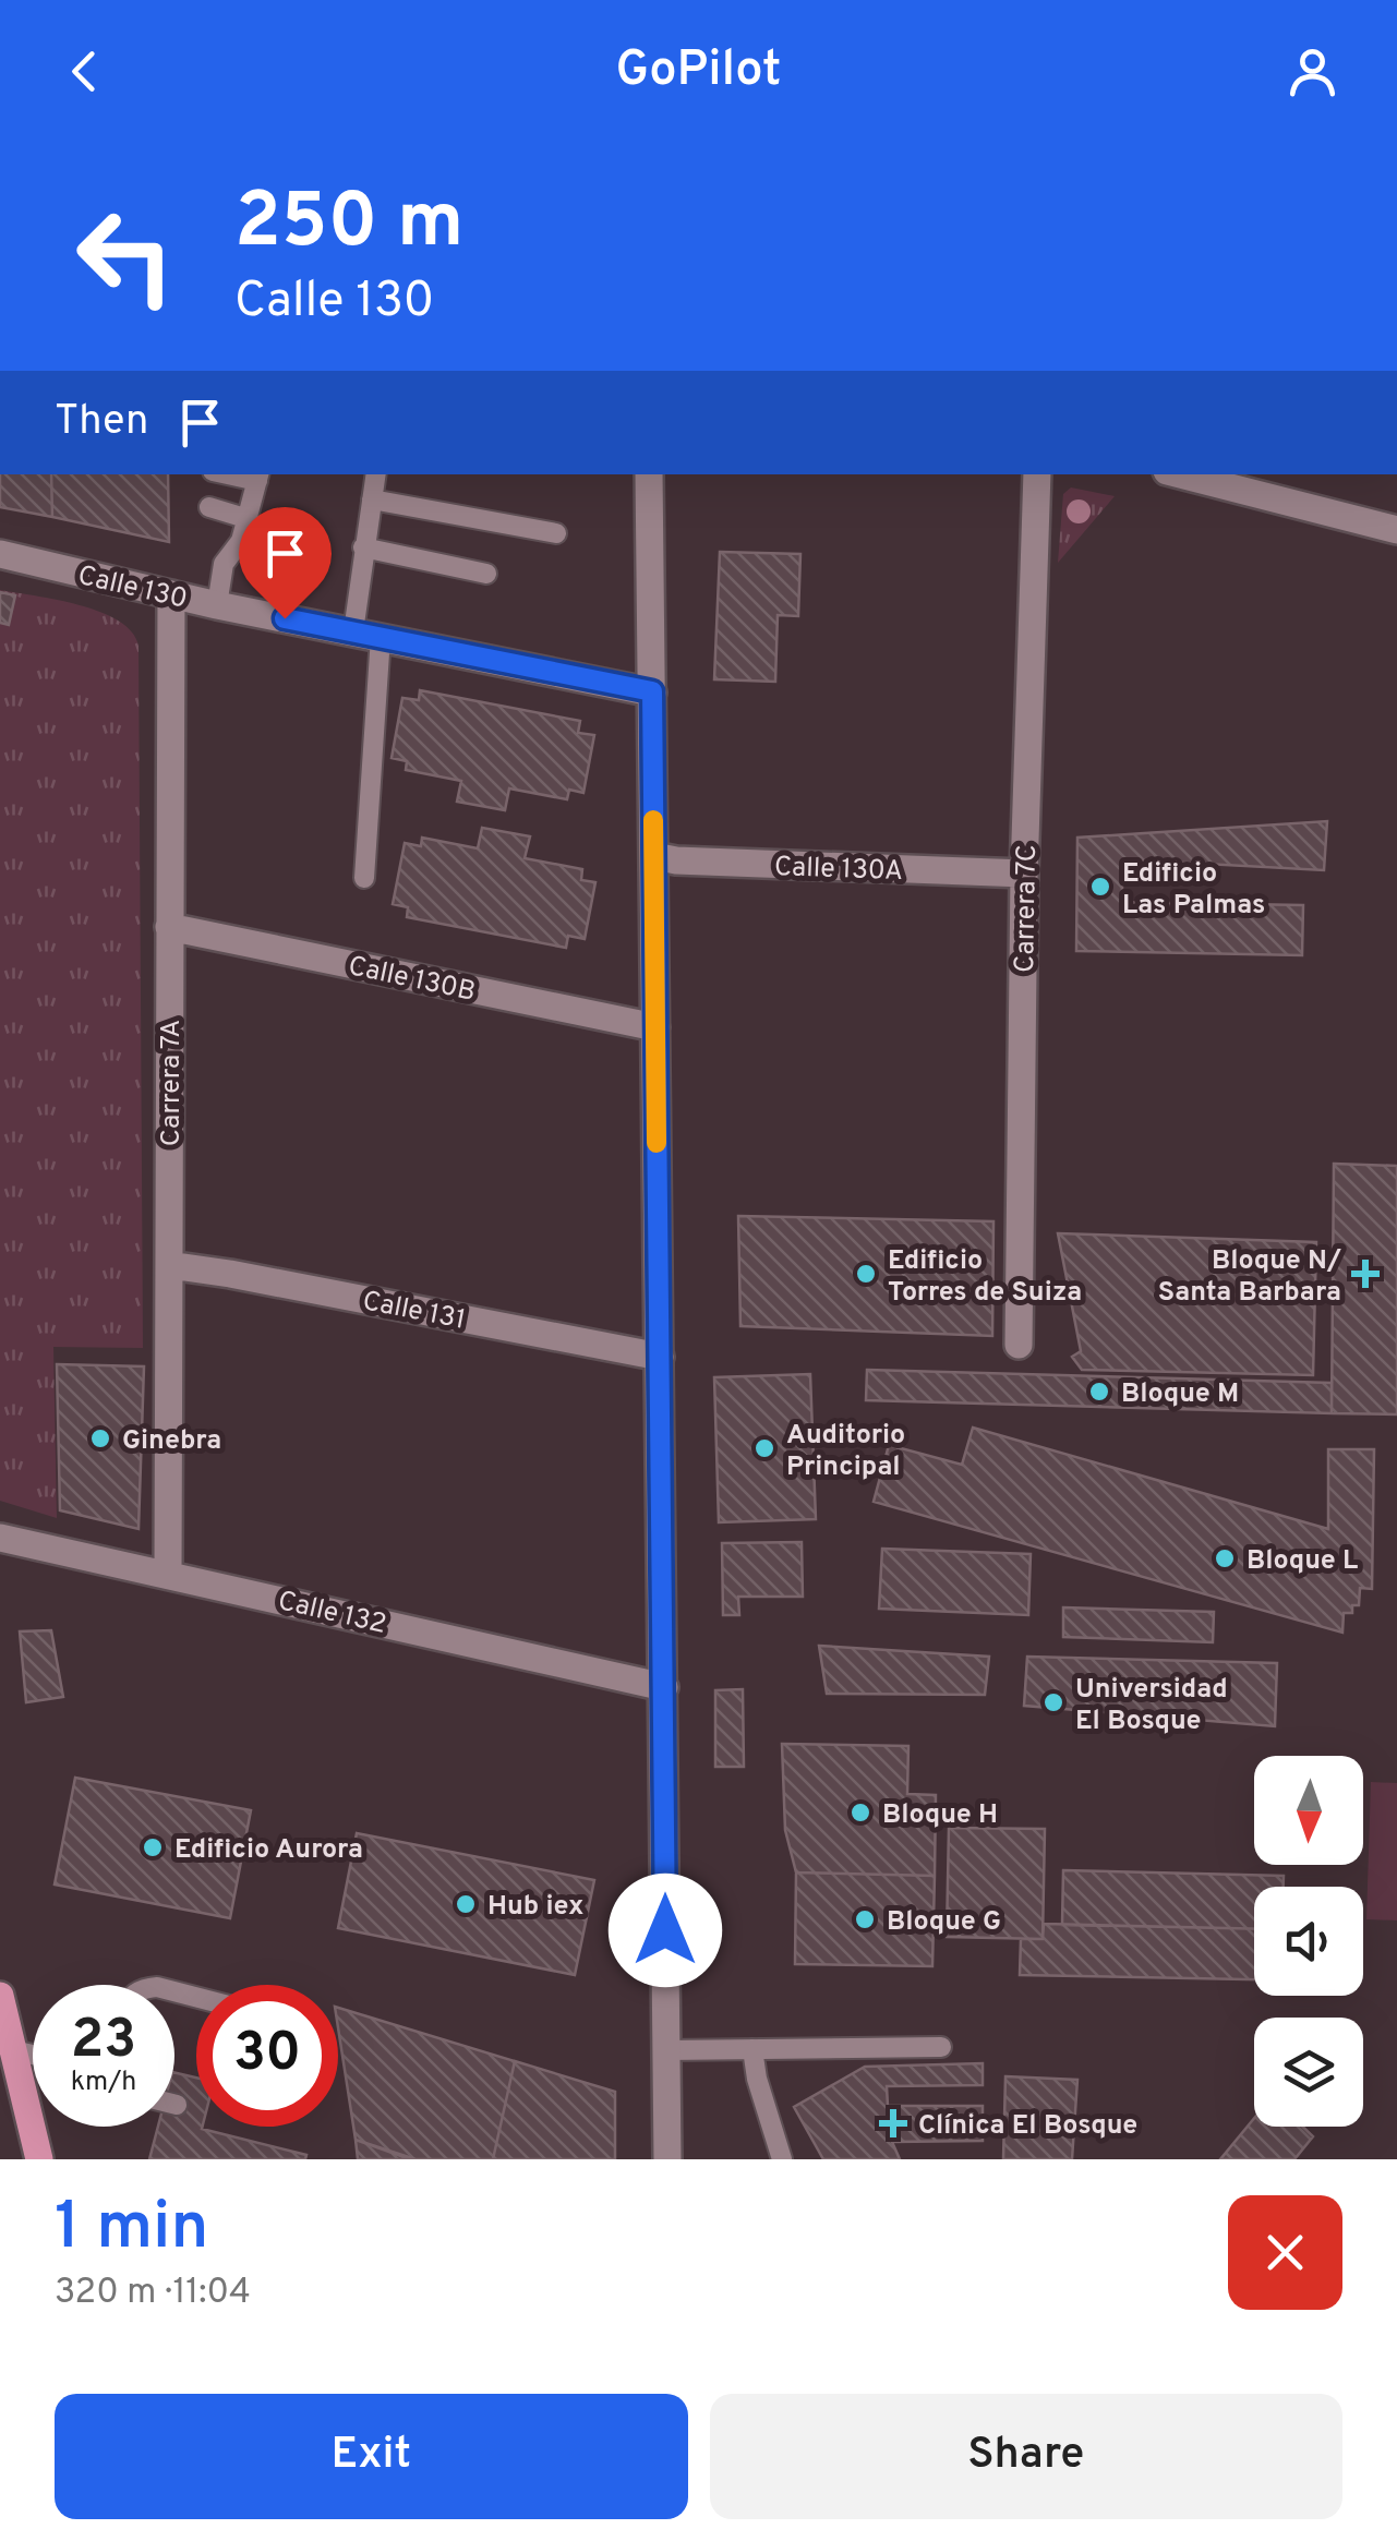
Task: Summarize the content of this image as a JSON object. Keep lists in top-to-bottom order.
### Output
{
  "streets": {
    "street": [
      "Calle 130",
      "Calle 130A",
      "Carrera 7C",
      "Calle 130B",
      "Carrera 7A",
      "Calle 131",
      "Calle 132"
    ]
  },
  "crossings": [
    ["Calle 130", "Carrera 7A"],
    ["Calle 130A", "Carrera 7C"],
    ["Calle 130B", "Carrera 7A"],
    ["Carrera 7A", "Calle 131"],
    ["Carrera 7A", "Calle 132"]
  ],
  "places": {
    "other": [
      "Edificio Las Palmas",
      "Edificio Torres de Suiza",
      "Bloque M",
      "Ginebra",
      "Auditorio Principal",
      "Bloque L",
      "Universidad El Bosque",
      "Bloque H",
      "Edificio Aurora",
      "Hub iex",
      "Bloque G"
    ],
    "health": ["Bloque N/ Santa Barbara", "Clínica El Bosque"]
  },
  "north": "bottom",
  "page": {
    "header": "GoPilot",
    "turn": ["250 m", "Calle 130"],
    "then": "Then",
    "speed": "23 km/h",
    "limit": "30",
    "heading": ["1 min", "320 m · 11:04"],
    "buttons": ["Exit", "Share"]
  }
}
